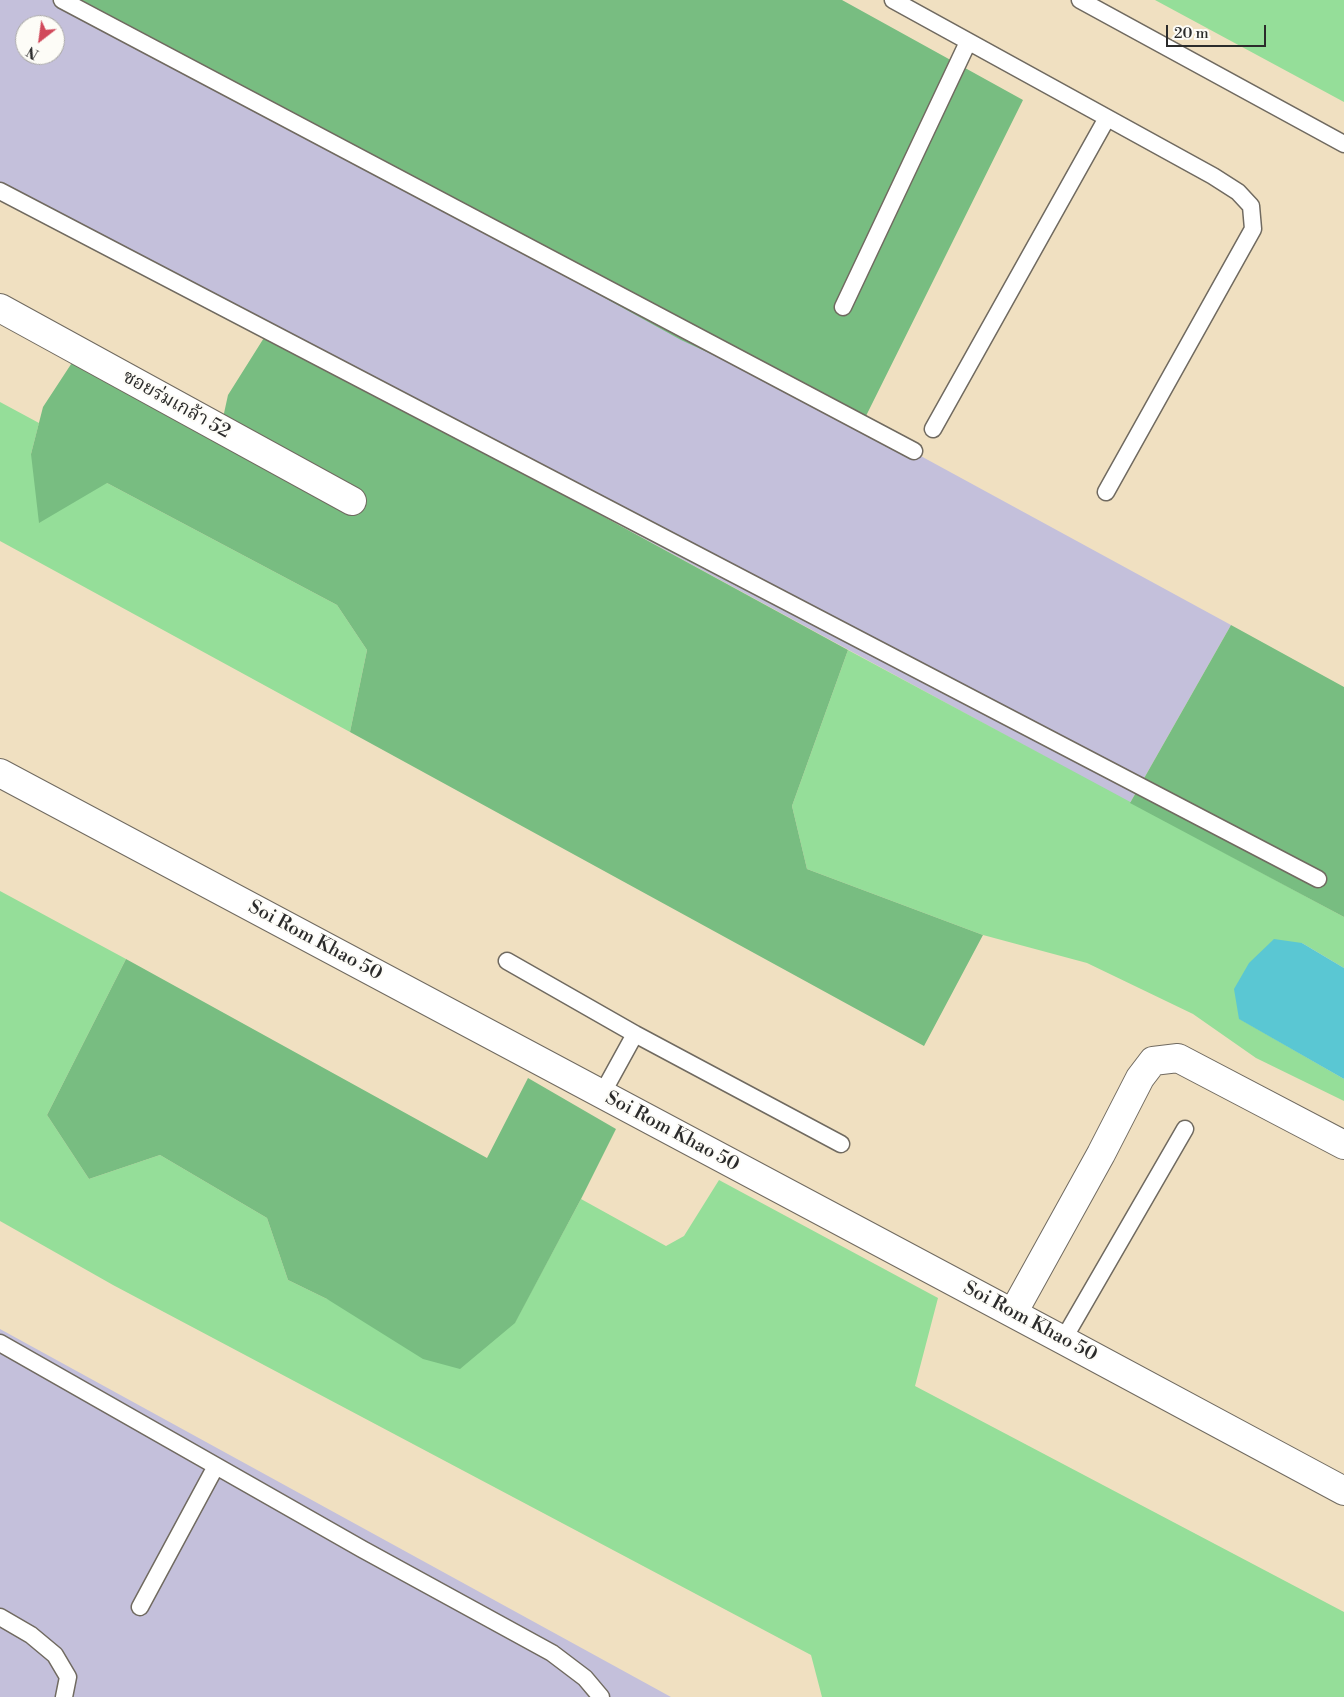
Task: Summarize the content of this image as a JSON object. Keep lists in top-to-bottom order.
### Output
{
  "streets": {
    "street": ["ซอยร่มเกล้า 52", "Soi Rom Khao 50"]
  },
  "scale_bar": "20 m",
  "north": "bottom left"
}
